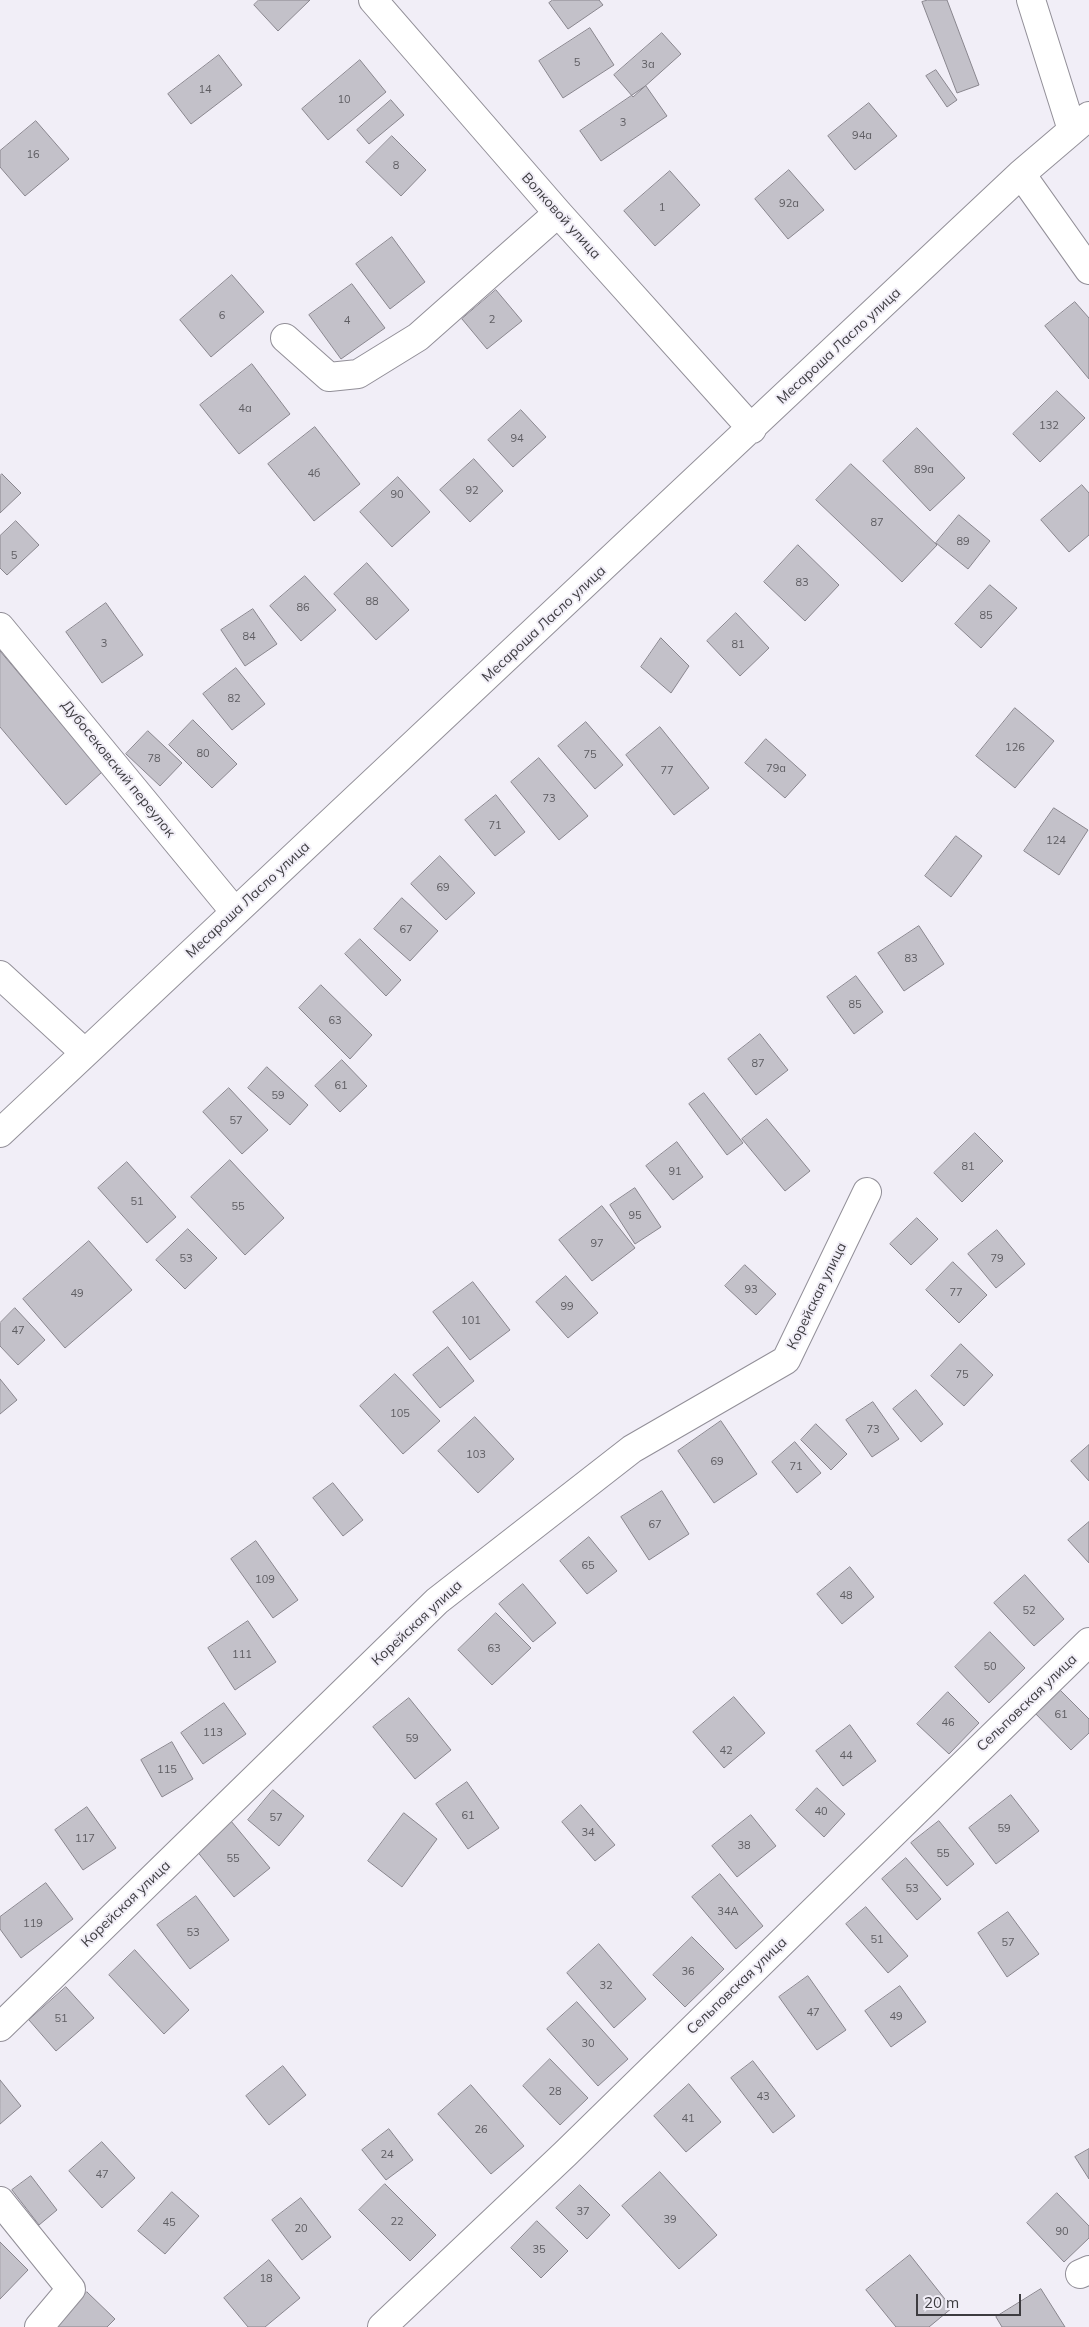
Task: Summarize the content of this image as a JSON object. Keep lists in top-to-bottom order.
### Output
{
  "streets": {
    "street": [
      "Волковой улица",
      "Месароша Ласло улица",
      "Дубосековский переулок",
      "Корейская улица",
      "Сельповская улица"
    ]
  },
  "crossings": [
    ["Волковой улица", "Месароша Ласло улица"],
    ["Месароша Ласло улица", "Дубосековский переулок"]
  ],
  "house_numbers": [
    "5",
    "3а",
    "14",
    "10",
    "3",
    "94а",
    "16",
    "8",
    "92а",
    "1",
    "6",
    "2",
    "4",
    "4а",
    "132",
    "94",
    "89а",
    "4б",
    "92",
    "90",
    "87",
    "89",
    "5",
    "83",
    "88",
    "86",
    "85",
    "84",
    "3",
    "81",
    "82",
    "126",
    "80",
    "75",
    "78",
    "79а",
    "77",
    "73",
    "71",
    "124",
    "69",
    "67",
    "83",
    "85",
    "63",
    "87",
    "61",
    "59",
    "57",
    "81",
    "91",
    "51",
    "55",
    "95",
    "97",
    "53",
    "79",
    "93",
    "77",
    "49",
    "99",
    "101",
    "47",
    "75",
    "105",
    "73",
    "103",
    "69",
    "71",
    "67",
    "65",
    "109",
    "48",
    "52",
    "63",
    "111",
    "50",
    "61",
    "46",
    "113",
    "59",
    "42",
    "44",
    "115",
    "40",
    "61",
    "57",
    "59",
    "34",
    "117",
    "38",
    "55",
    "55",
    "53",
    "34А",
    "119",
    "53",
    "51",
    "57",
    "36",
    "32",
    "47",
    "49",
    "51",
    "30",
    "28",
    "43",
    "41",
    "26",
    "24",
    "47",
    "37",
    "39",
    "22",
    "45",
    "20",
    "90",
    "35",
    "18"
  ],
  "scale_bar": "20 m"
}
